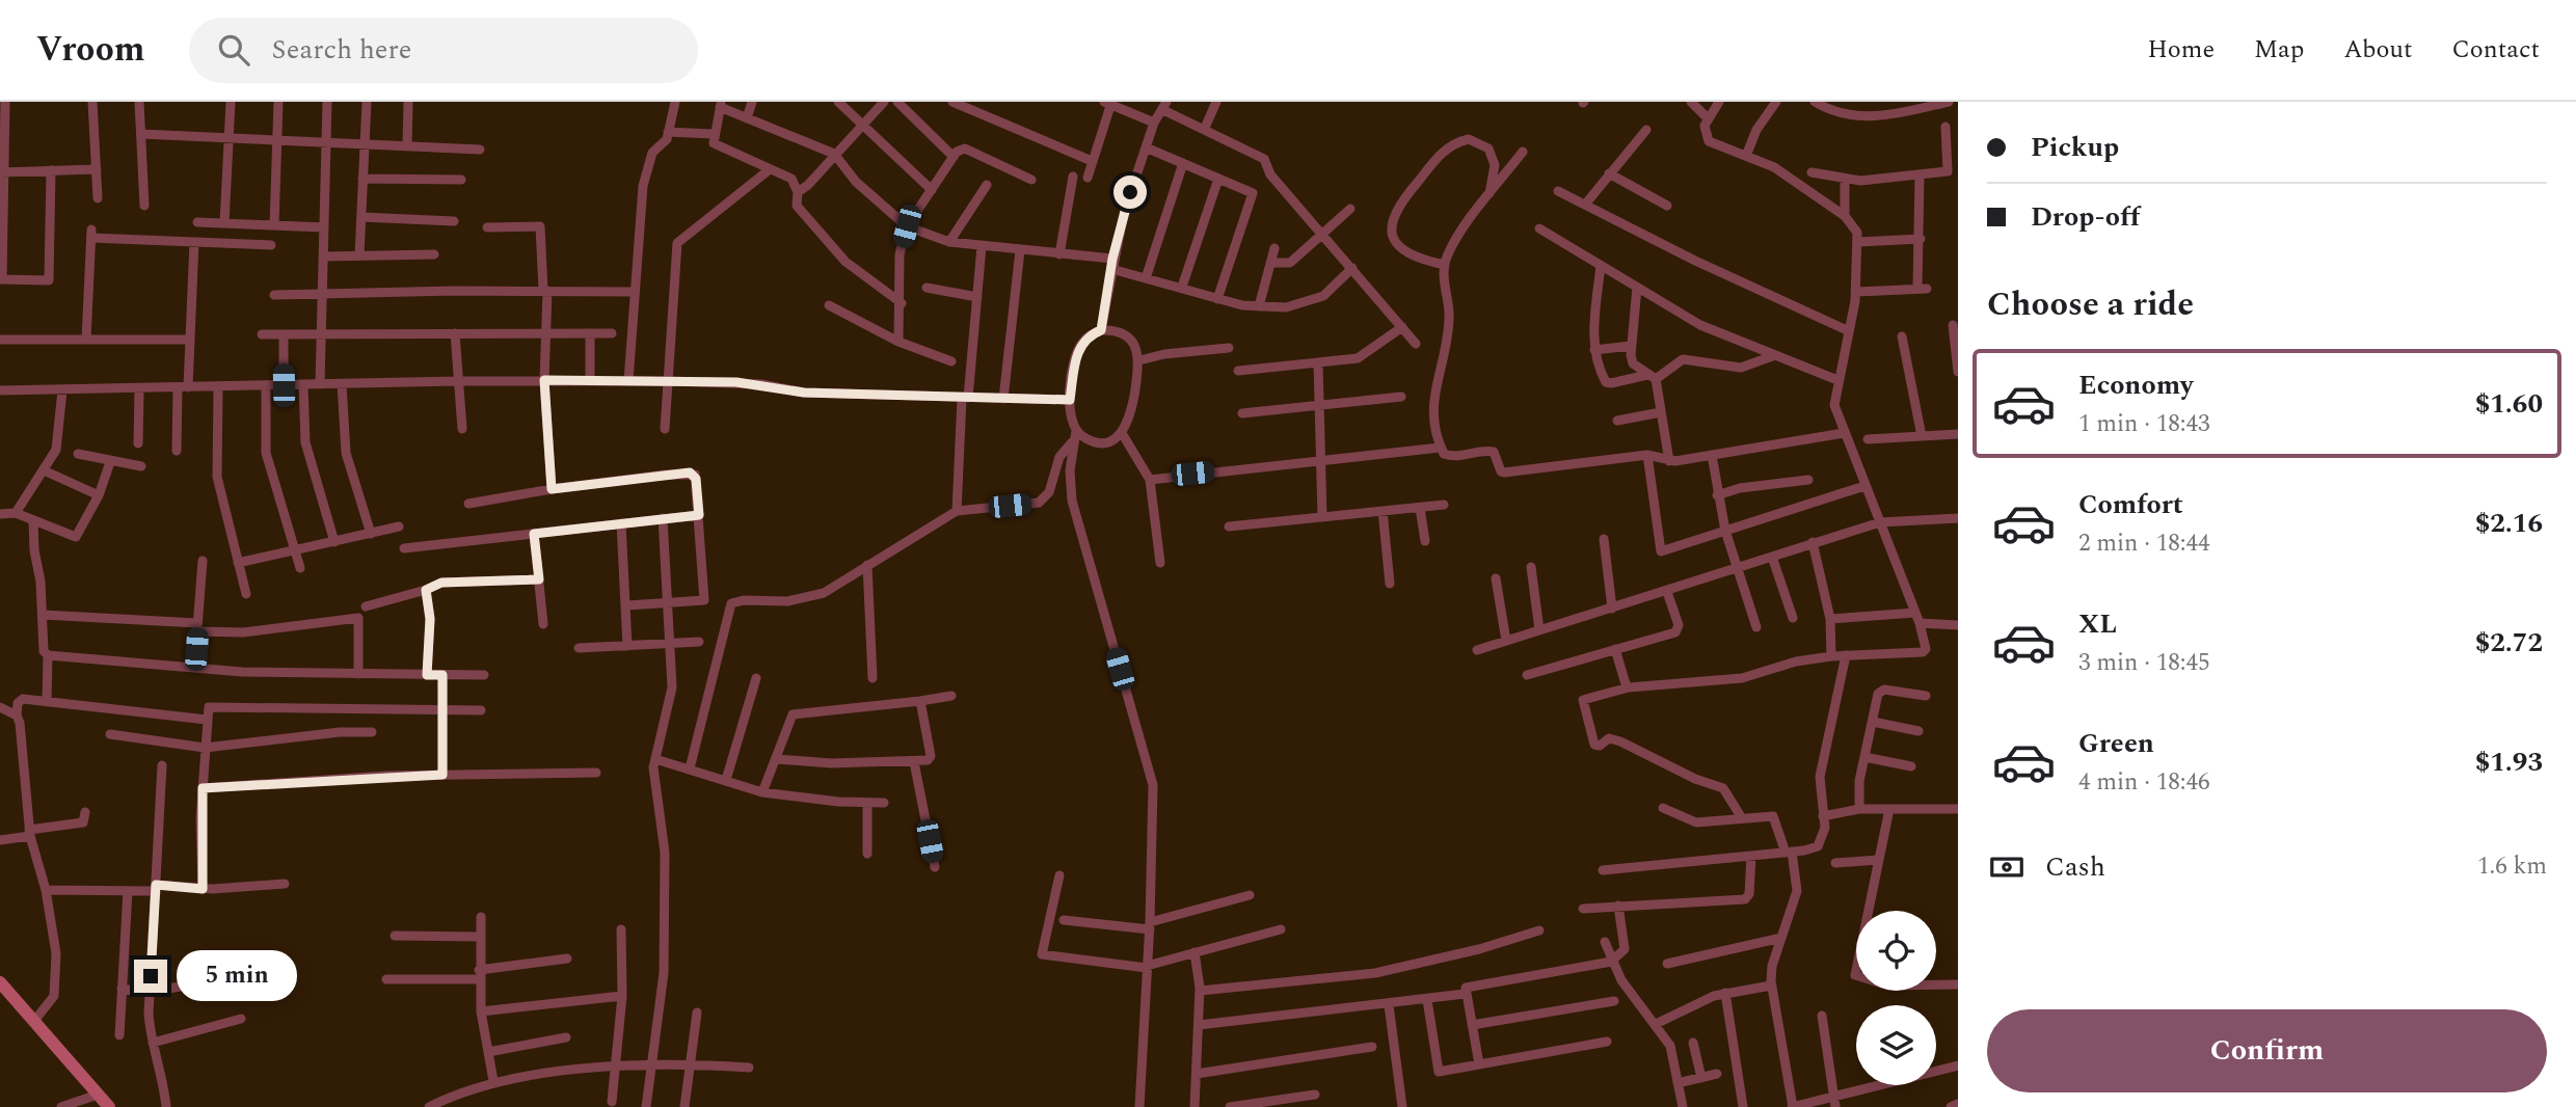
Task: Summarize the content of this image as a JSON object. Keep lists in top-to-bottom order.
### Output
{
  "page": {
    "header": "Vroom",
    "search": "Search here",
    "nav": [
      "Home",
      "Map",
      "About",
      "Contact"
    ],
    "banner": ["Pickup", "Drop-off"],
    "heading": "Choose a ride",
    "list": [
      {
        "name": "Economy",
        "note": "1 min · 18:43",
        "value": "$1.60"
      },
      {
        "name": "Comfort",
        "note": "2 min · 18:44",
        "value": "$2.16"
      },
      {
        "name": "XL",
        "note": "3 min · 18:45",
        "value": "$2.72"
      },
      {
        "name": "Green",
        "note": "4 min · 18:46",
        "value": "$1.93"
      }
    ],
    "pay": ["Cash", "1.6 km"],
    "bubble": "5 min",
    "buttons": "Confirm"
  }
}
